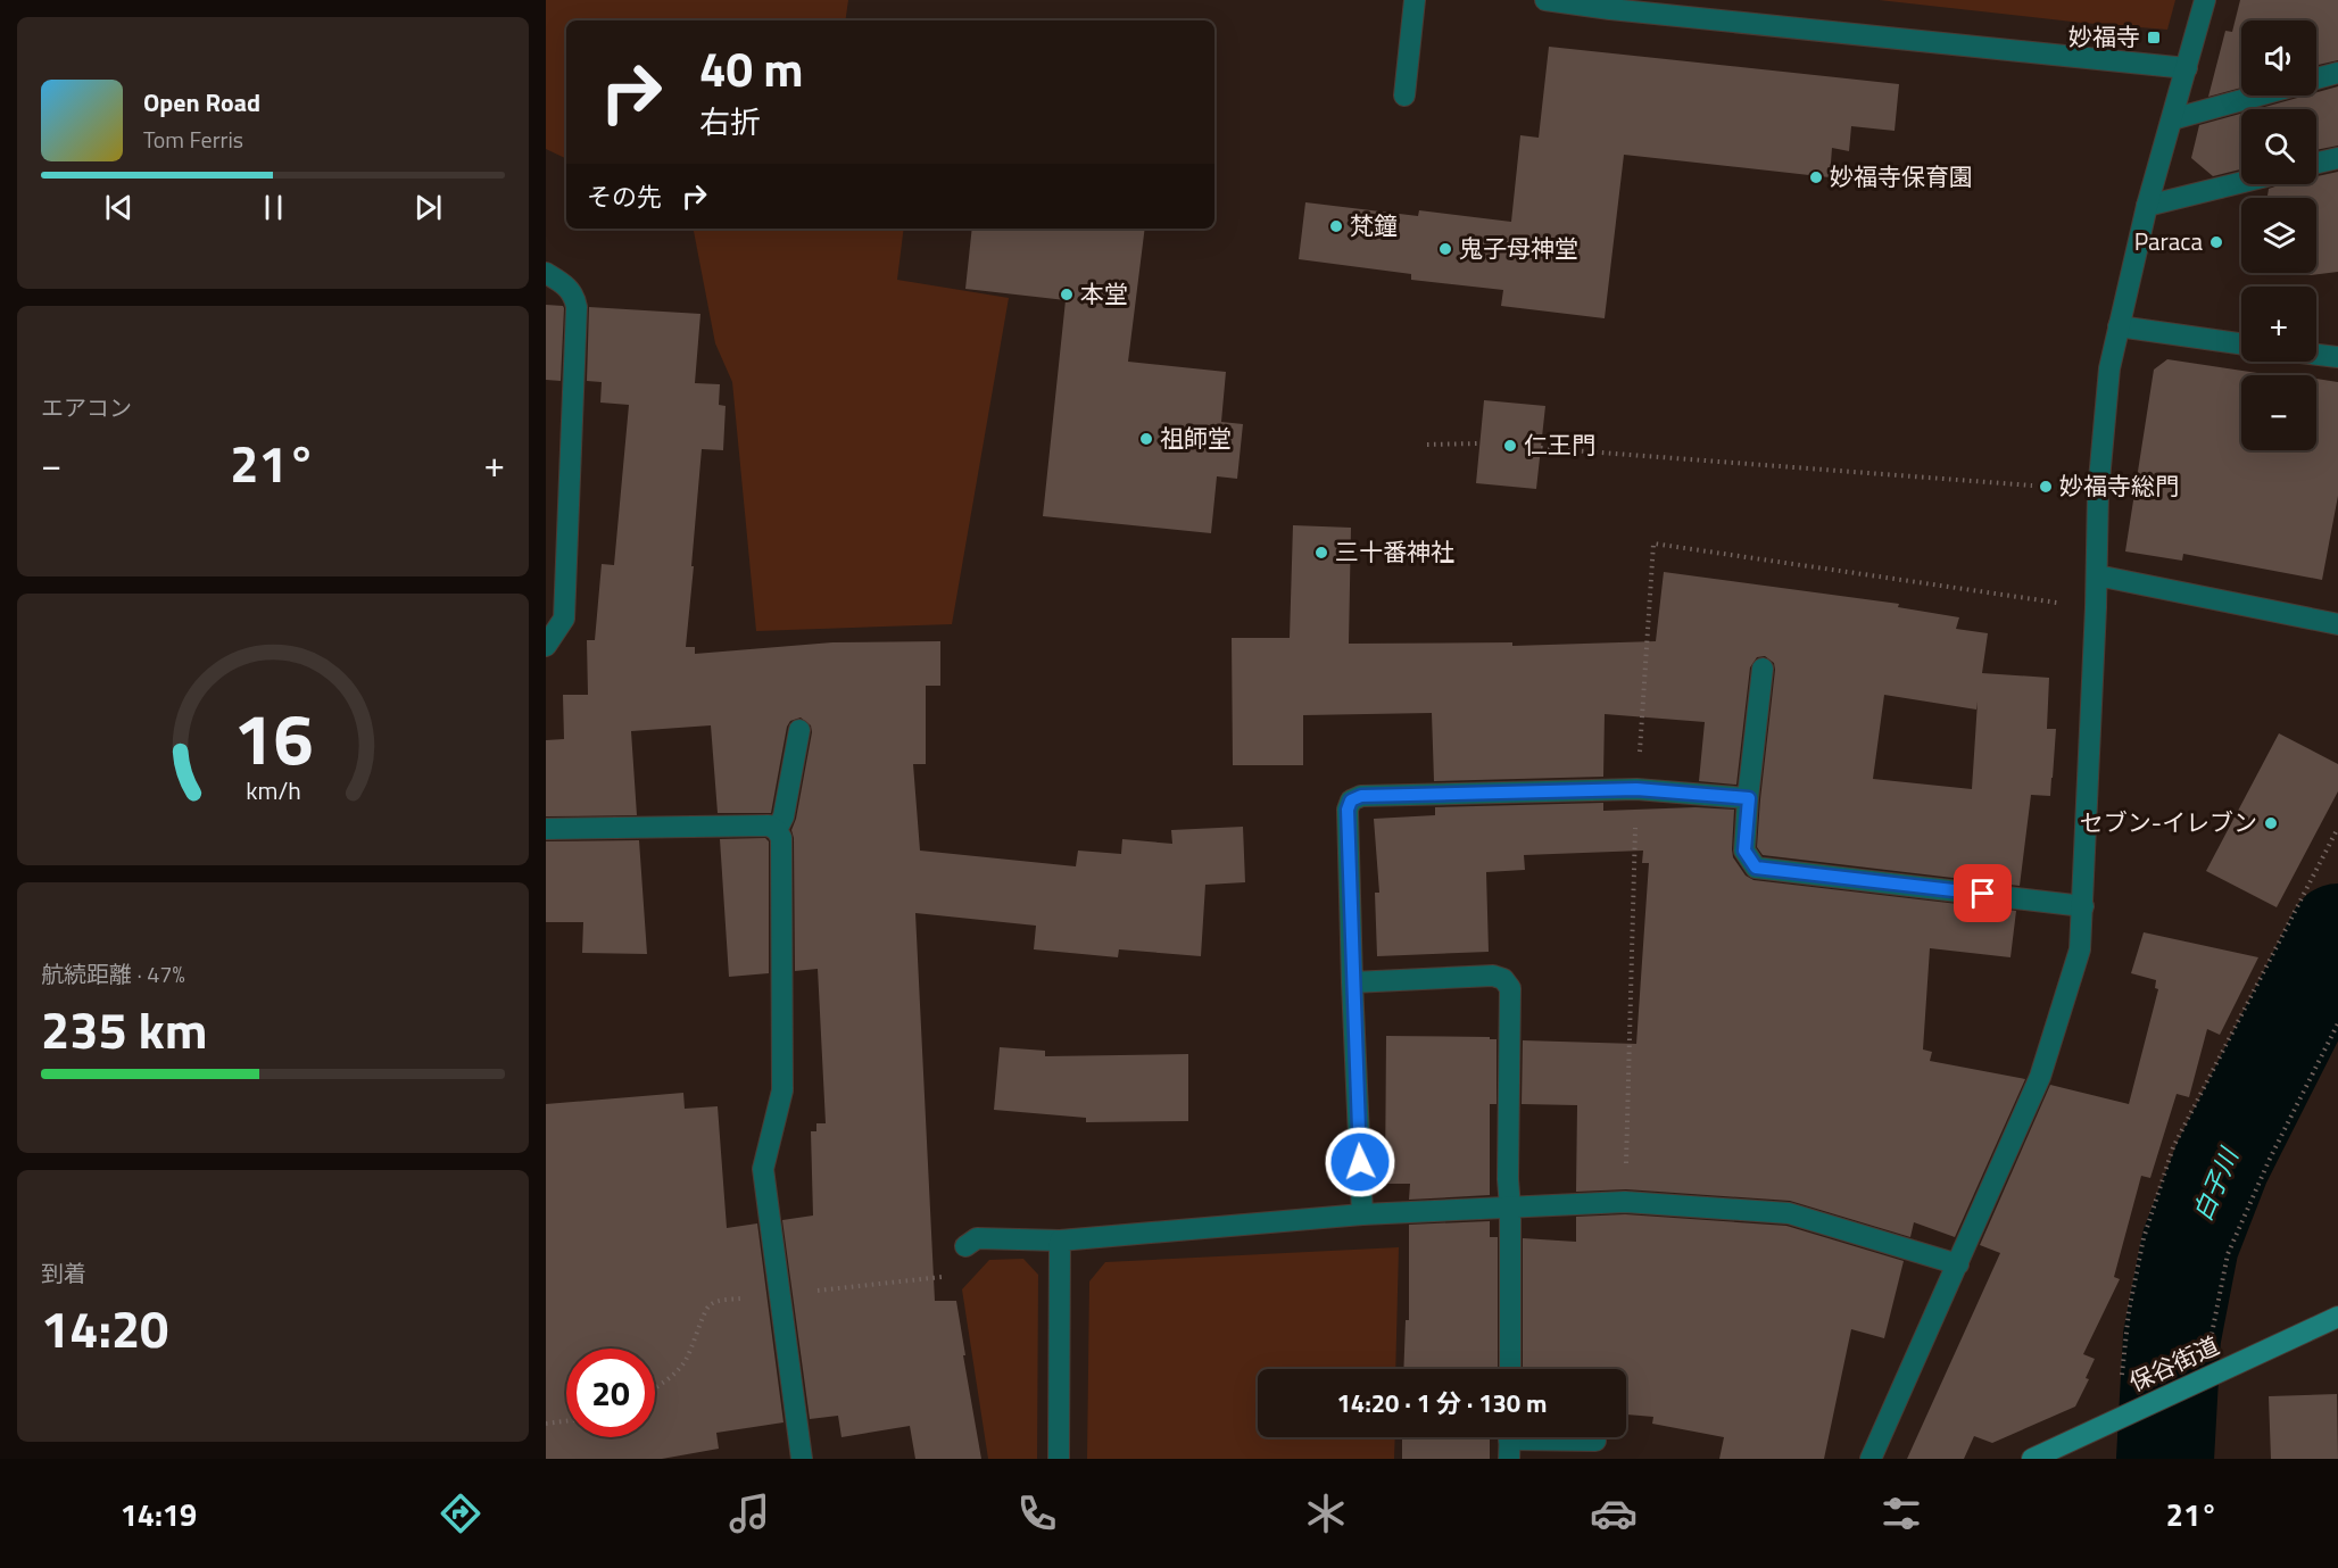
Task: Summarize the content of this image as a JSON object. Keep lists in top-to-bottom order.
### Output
{
  "streets": {
    "main road": ["保谷街道"]
  },
  "water": ["白子川"],
  "places": {
    "transit": ["妙福寺"],
    "other": [
      "妙福寺保育園",
      "梵鐘",
      "Paraca",
      "鬼子母神堂",
      "本堂",
      "祖師堂",
      "仁王門",
      "妙福寺総門",
      "三十番神社",
      "セブン-イレブン"
    ]
  },
  "page": {
    "map_buttons": ["+", "−"],
    "turn": ["40 m", "右折"],
    "song": ["Open Road", "Tom Ferris"],
    "then": "その先",
    "tile": [
      "エアコン",
      ["航続距離 · 47%", "235 km"],
      ["到着", "14:20"]
    ],
    "heat": ["−", "21°", "+"],
    "limit": "20",
    "trip": "14:20 · 1 分 · 130 m",
    "tabs": ["14:19", "21°"],
    "gauge": ["16", "km/h"]
  }
}
